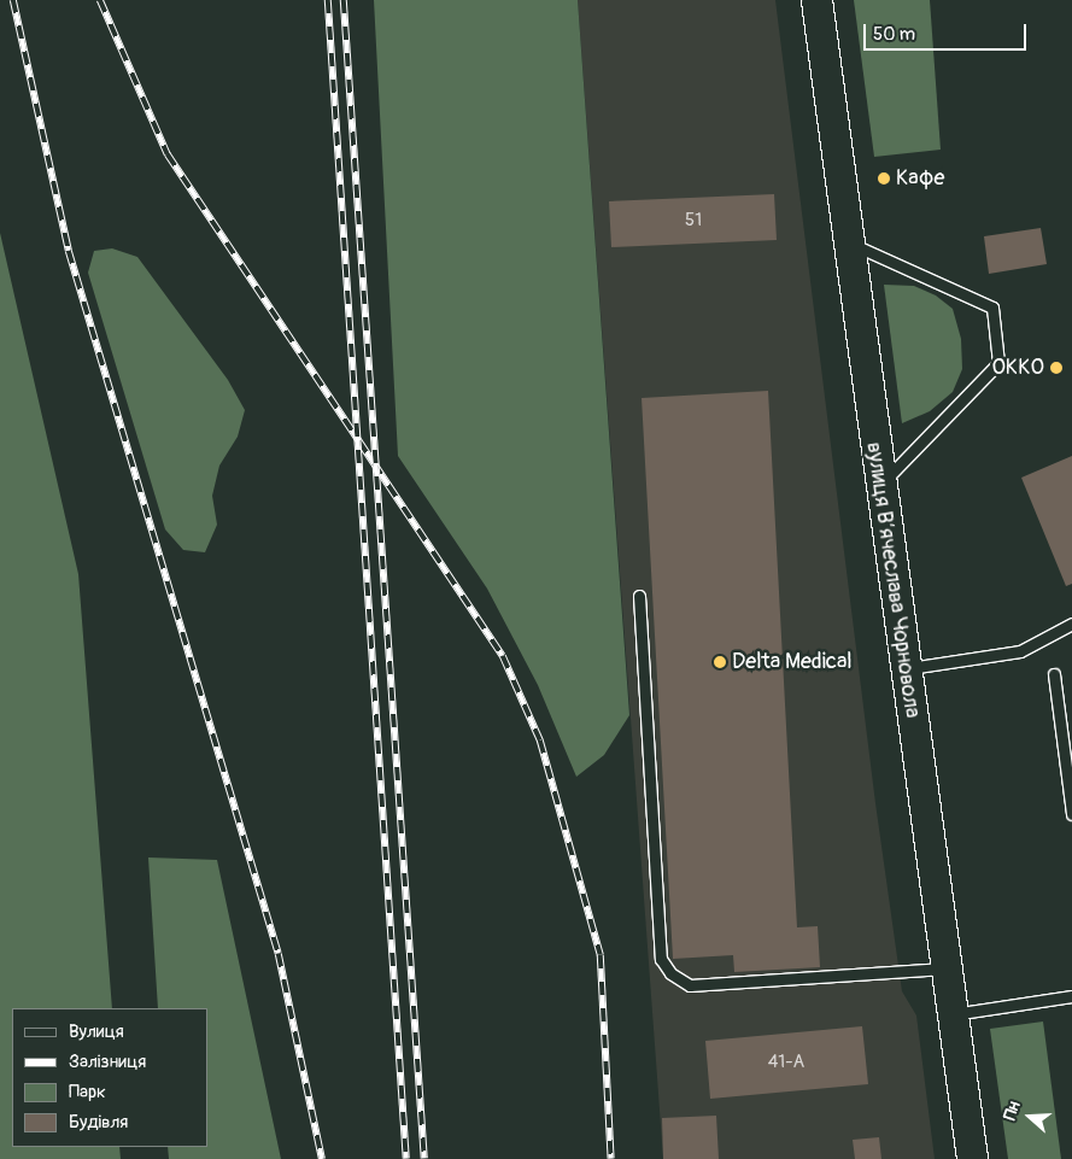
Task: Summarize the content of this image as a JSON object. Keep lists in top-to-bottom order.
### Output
{
  "streets": {
    "main road": ["вулиця Вʼячеслава Чорновола"]
  },
  "places": ["Кафе", "ОККО", "Delta Medical"],
  "house_numbers": ["51", "41-А"],
  "legend": [
    "Вулиця",
    "Залізниця",
    "Парк",
    "Будівля"
  ],
  "scale_bar": "50 m",
  "north": "left"
}
